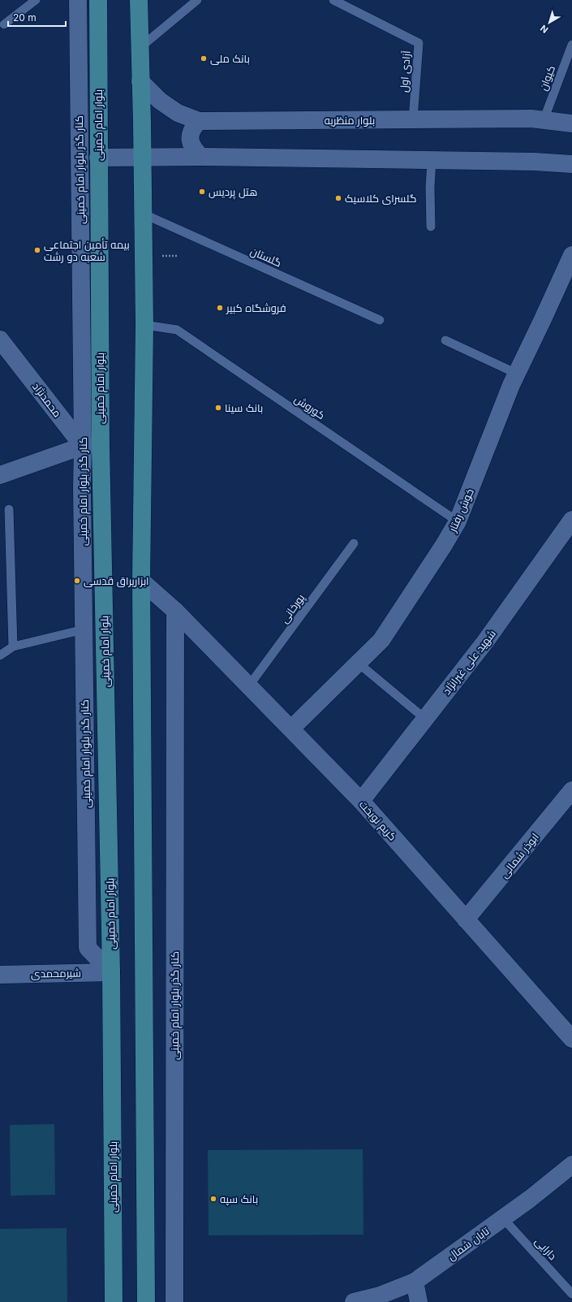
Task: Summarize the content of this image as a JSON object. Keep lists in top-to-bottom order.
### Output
{
  "streets": {
    "main road": ["بلوار امام خمینی"],
    "street": [
      "بلوار منظریه",
      "کنار گذر بلوار امام خمینی",
      "محمدنژاد",
      "خوش رفتار",
      "شهید علی غبرانژاد",
      "کریم نوبخت",
      "ابوذر شمالی",
      "شیرمحمدی",
      "تابان شمال"
    ],
    "lane": [
      "آزادی اول",
      "کیوان",
      "گلستان",
      "کوروش",
      "پورخانی",
      "دارایی"
    ]
  },
  "crossings": [
    ["آزادی اول", "بلوار منظریه"],
    ["کیوان", "بلوار منظریه"],
    ["بلوار امام خمینی", "کنار گذر بلوار امام خمینی"],
    ["بلوار امام خمینی", "شیرمحمدی"],
    ["کنار گذر بلوار امام خمینی", "محمدنژاد"],
    ["کنار گذر بلوار امام خمینی", "کریم نوبخت"],
    ["کنار گذر بلوار امام خمینی", "شیرمحمدی"],
    ["کوروش", "خوش رفتار"],
    ["خوش رفتار", "کریم نوبخت"],
    ["پورخانی", "کریم نوبخت"],
    ["شهید علی غبرانژاد", "کریم نوبخت"],
    ["کریم نوبخت", "ابوذر شمالی"],
    ["تابان شمال", "دارایی"]
  ],
  "places": [
    "بانک ملی",
    "هتل پرديس",
    "گلسرای کلاسیک",
    "بیمه تأمین اجتماعی شعبه دو رشت",
    "فروشگاه کبیر",
    "بانک سینا",
    "ابزاریراق قدسی",
    "بانک سپه"
  ],
  "scale_bar": "20 m",
  "north": "bottom left"
}
